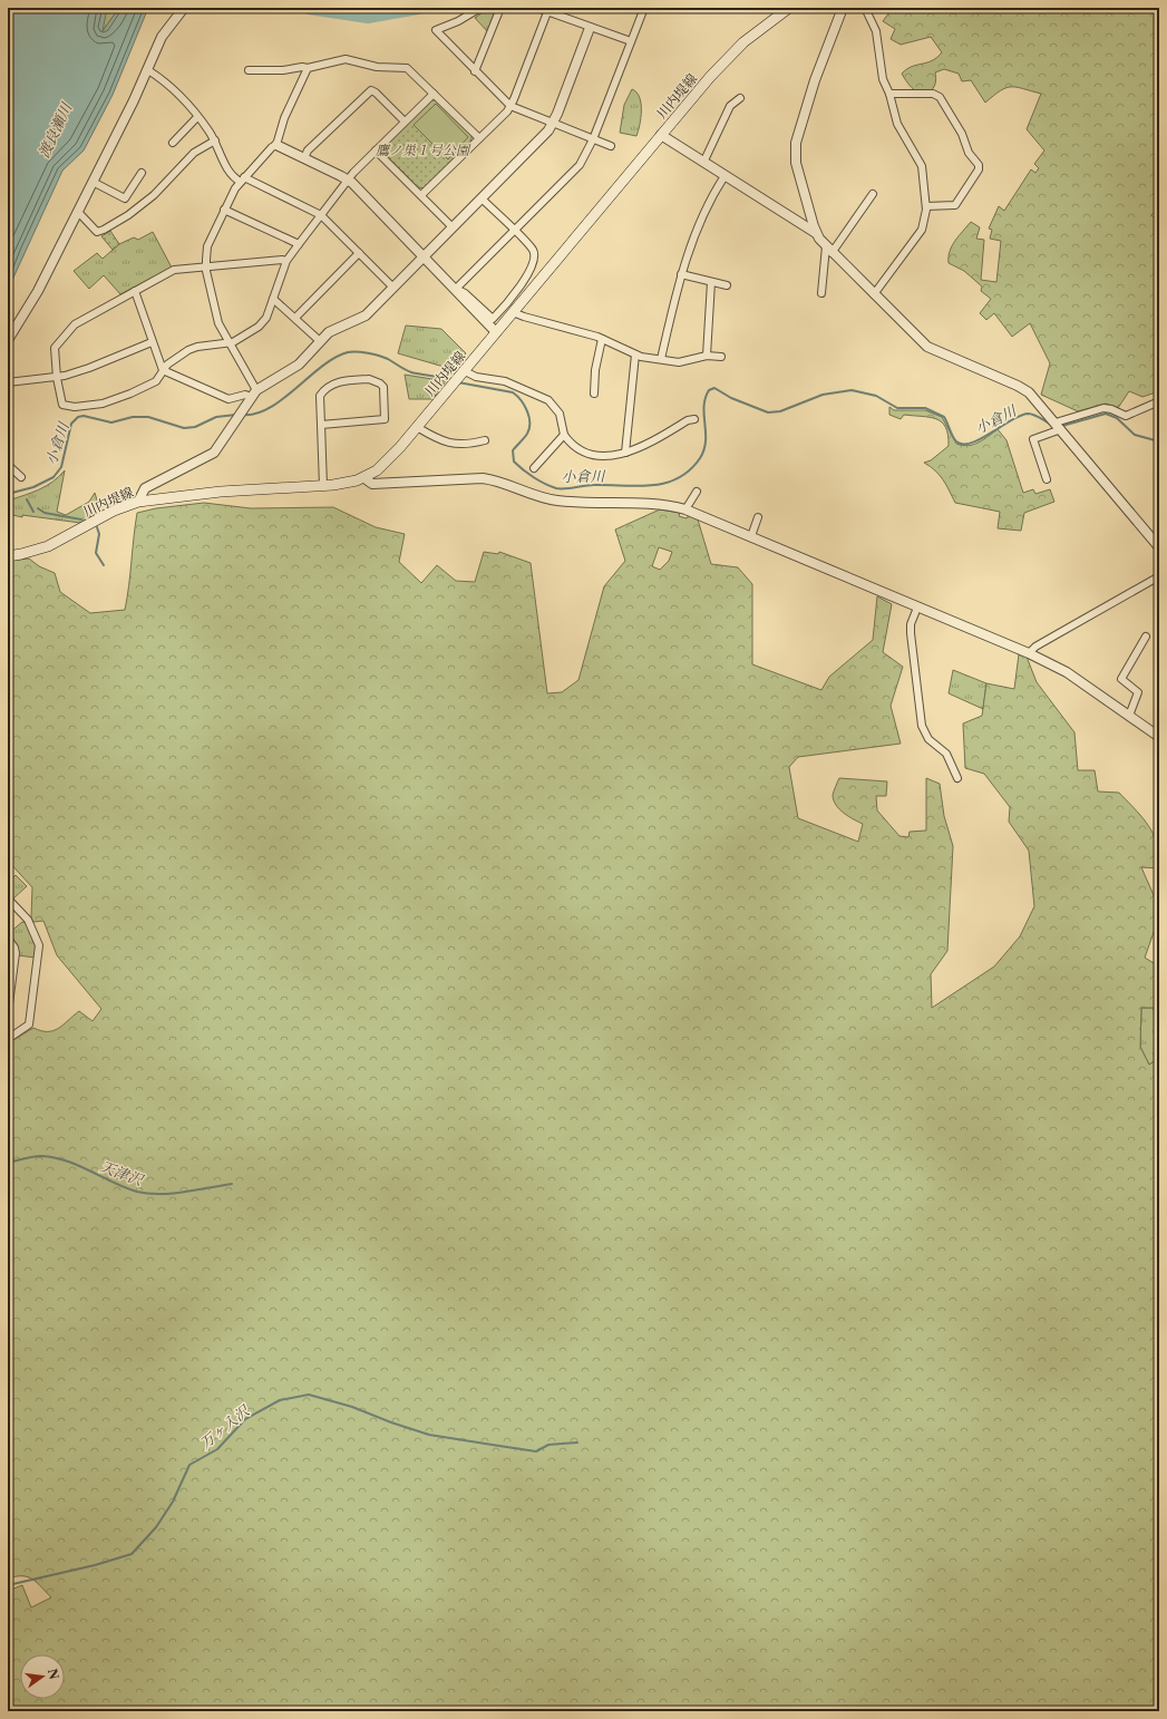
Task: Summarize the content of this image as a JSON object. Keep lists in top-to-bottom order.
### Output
{
  "streets": {
    "main road": ["川内堤線"]
  },
  "water": [
    "渡良瀬川",
    "小倉川",
    "天津沢",
    "万ヶ入沢"
  ],
  "parks": ["鷹ノ巣１号公園"],
  "north": "right"
}
